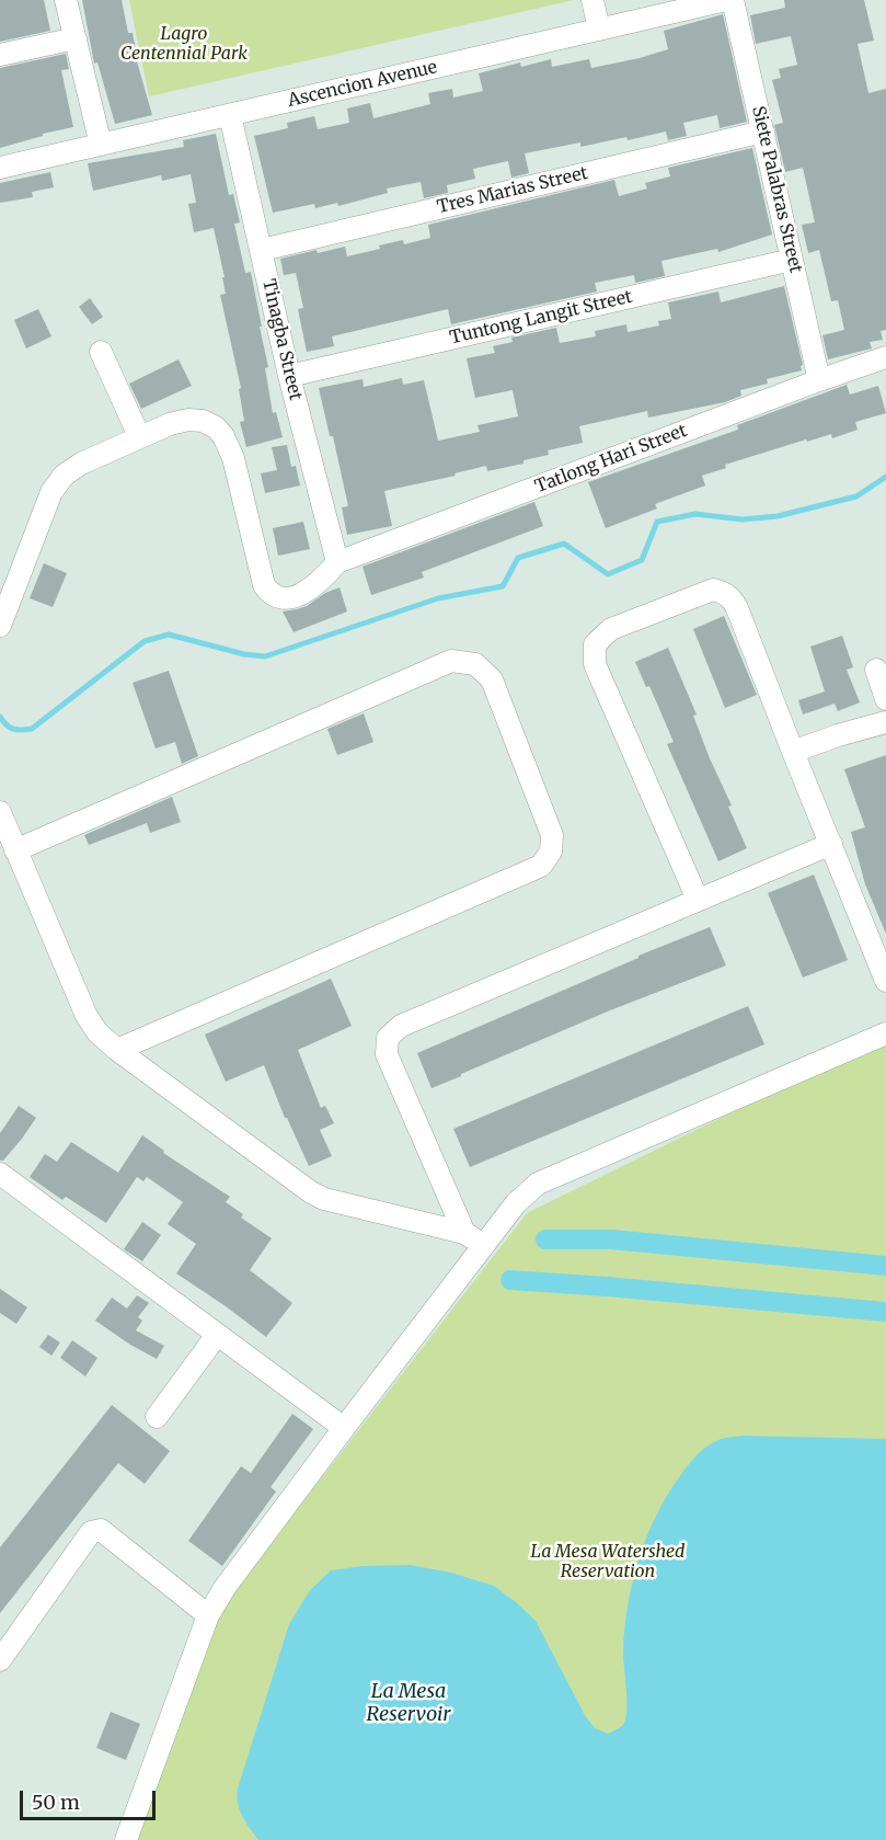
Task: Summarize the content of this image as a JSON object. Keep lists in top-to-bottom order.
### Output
{
  "streets": {
    "street": [
      "Ascencion Avenue",
      "Siete Palabras Street",
      "Tres Marias Street",
      "Tuntong Langit Street",
      "Tinagba Street",
      "Tatlong Hari Street"
    ]
  },
  "crossings": [
    ["Ascencion Avenue", "Tinagba Street"],
    ["Siete Palabras Street", "Tres Marias Street"],
    ["Siete Palabras Street", "Tuntong Langit Street"],
    ["Siete Palabras Street", "Tatlong Hari Street"],
    ["Tres Marias Street", "Tinagba Street"],
    ["Tuntong Langit Street", "Tinagba Street"],
    ["Tinagba Street", "Tatlong Hari Street"]
  ],
  "water": ["La Mesa Reservoir"],
  "parks": ["Lagro Centennial Park", "La Mesa Watershed Reservation"],
  "scale_bar": "50 m"
}
